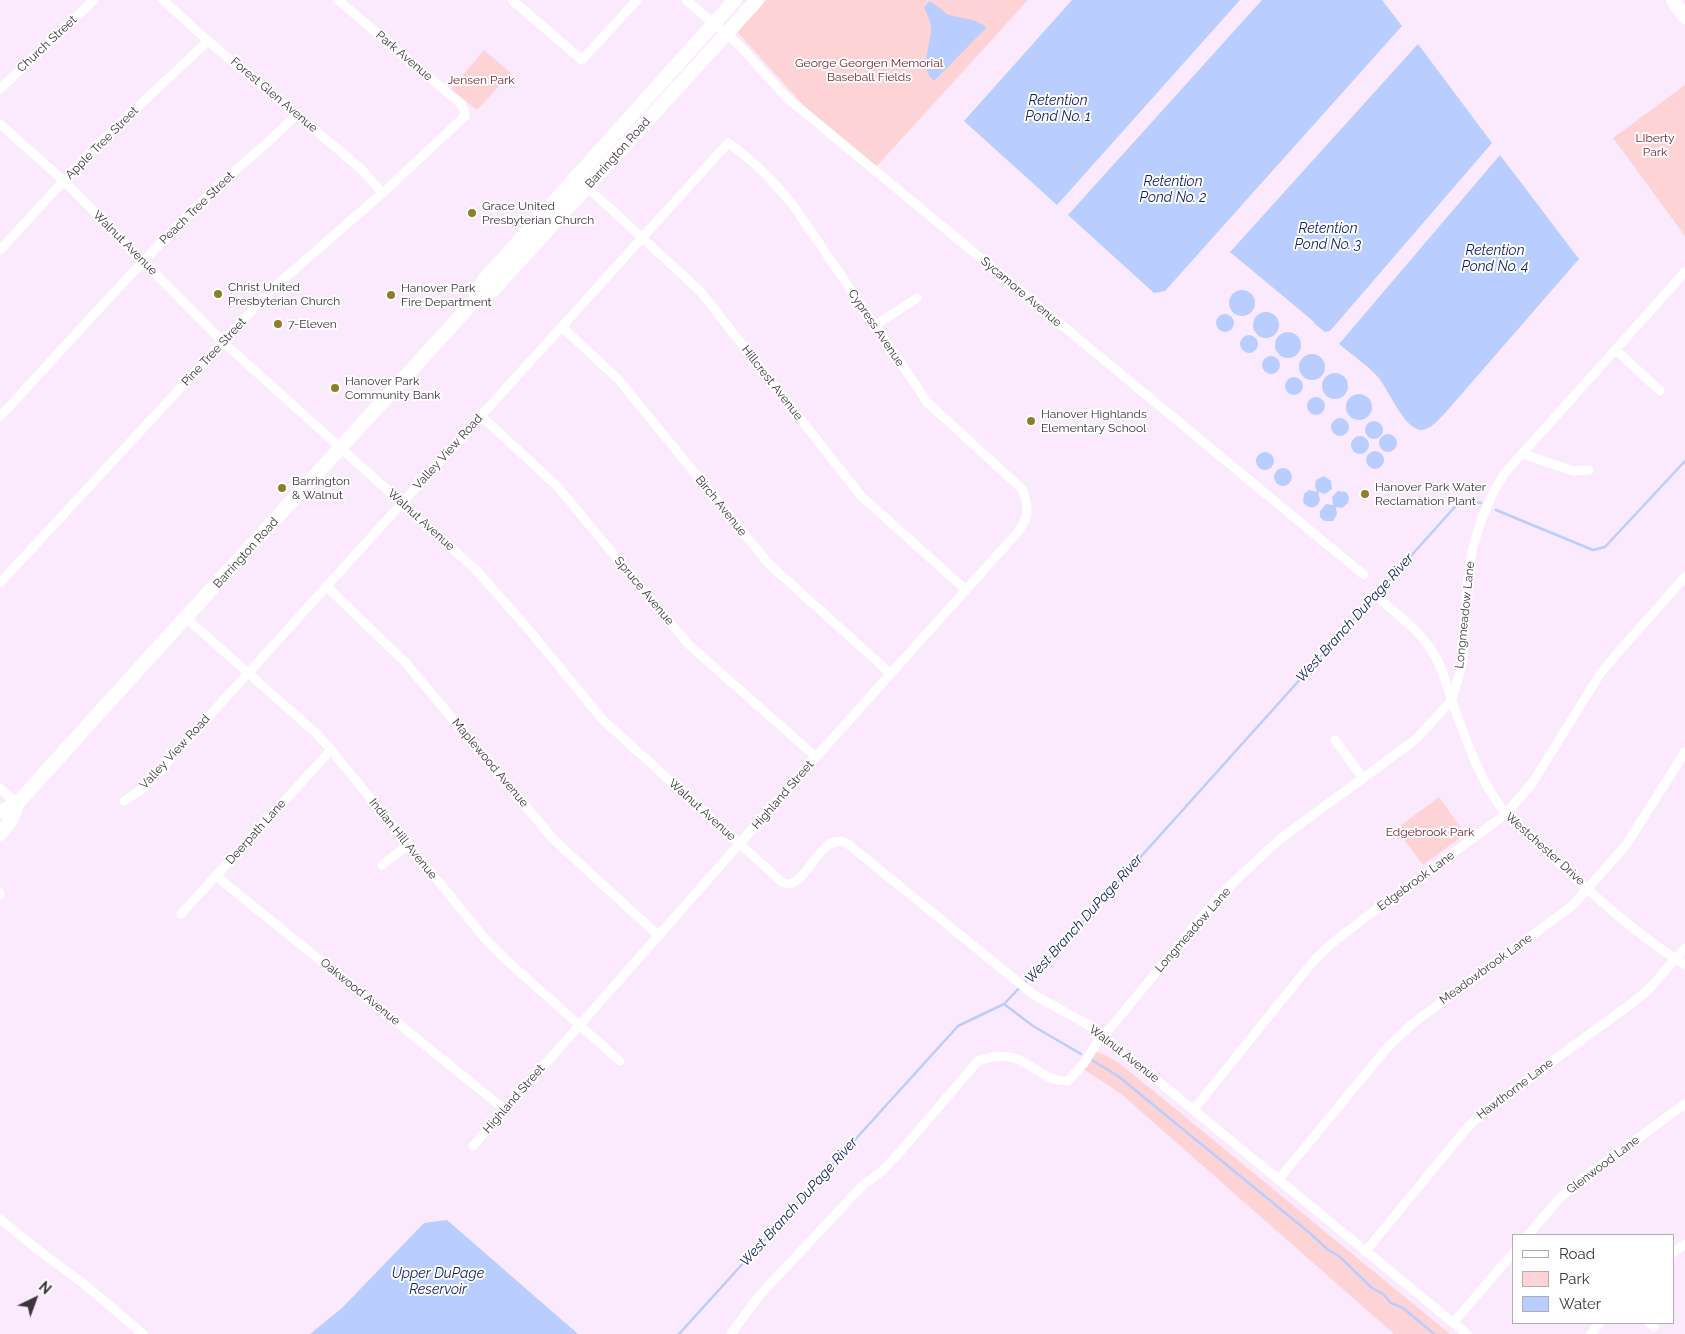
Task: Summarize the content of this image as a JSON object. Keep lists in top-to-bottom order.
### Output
{
  "streets": {
    "main road": ["Barrington Road"],
    "street": [
      "Church Street",
      "Park Avenue",
      "Forest Glen Avenue",
      "Apple Tree Street",
      "Peach Tree Street",
      "Walnut Avenue",
      "Sycamore Avenue",
      "Cypress Avenue",
      "Pine Tree Street",
      "Hillcrest Avenue",
      "Valley View Road",
      "Birch Avenue",
      "Spruce Avenue",
      "Longmeadow Lane",
      "Maplewood Avenue",
      "Highland Street",
      "Deerpath Lane",
      "Indian Hill Avenue",
      "Westchester Drive",
      "Edgebrook Lane",
      "Meadowbrook Lane",
      "Oakwood Avenue",
      "Hawthorne Lane",
      "Glenwood Lane"
    ]
  },
  "crossings": [
    ["Park Avenue", "Pine Tree Street"],
    ["Forest Glen Avenue", "Apple Tree Street"],
    ["Forest Glen Avenue", "Peach Tree Street"],
    ["Forest Glen Avenue", "Pine Tree Street"],
    ["Apple Tree Street", "Walnut Avenue"],
    ["Barrington Road", "Walnut Avenue"],
    ["Barrington Road", "Sycamore Avenue"],
    ["Barrington Road", "Hillcrest Avenue"],
    ["Barrington Road", "Indian Hill Avenue"],
    ["Peach Tree Street", "Walnut Avenue"],
    ["Walnut Avenue", "Pine Tree Street"],
    ["Walnut Avenue", "Valley View Road"],
    ["Walnut Avenue", "Longmeadow Lane"],
    ["Walnut Avenue", "Highland Street"],
    ["Walnut Avenue", "Edgebrook Lane"],
    ["Walnut Avenue", "Meadowbrook Lane"],
    ["Walnut Avenue", "Hawthorne Lane"],
    ["Cypress Avenue", "Valley View Road"],
    ["Cypress Avenue", "Highland Street"],
    ["Hillcrest Avenue", "Valley View Road"],
    ["Hillcrest Avenue", "Highland Street"],
    ["Valley View Road", "Birch Avenue"],
    ["Valley View Road", "Spruce Avenue"],
    ["Valley View Road", "Maplewood Avenue"],
    ["Valley View Road", "Indian Hill Avenue"],
    ["Birch Avenue", "Highland Street"],
    ["Spruce Avenue", "Highland Street"],
    ["Longmeadow Lane", "Westchester Drive"],
    ["Maplewood Avenue", "Highland Street"],
    ["Highland Street", "Indian Hill Avenue"],
    ["Highland Street", "Oakwood Avenue"],
    ["Deerpath Lane", "Indian Hill Avenue"],
    ["Deerpath Lane", "Oakwood Avenue"],
    ["Westchester Drive", "Edgebrook Lane"],
    ["Westchester Drive", "Meadowbrook Lane"],
    ["Westchester Drive", "Hawthorne Lane"]
  ],
  "water": [
    "Retention Pond No. 1",
    "Retention Pond No. 2",
    "Retention Pond No. 3",
    "Retention Pond No. 4",
    "West Branch DuPage River",
    "Upper DuPage Reservoir"
  ],
  "parks": [
    "George Georgen Memorial Baseball Fields",
    "Jensen Park",
    "LIberty Park",
    "Edgebrook Park"
  ],
  "places": [
    "Grace United Presbyterian Church",
    "Christ United Presbyterian Church",
    "Hanover Park Fire Department",
    "7-Eleven",
    "Hanover Park Community Bank",
    "Hanover Highlands Elementary School",
    "Barrington & Walnut",
    "Hanover Park Water Reclamation Plant"
  ],
  "legend": ["Road", "Park", "Water"],
  "north": "top right"
}
